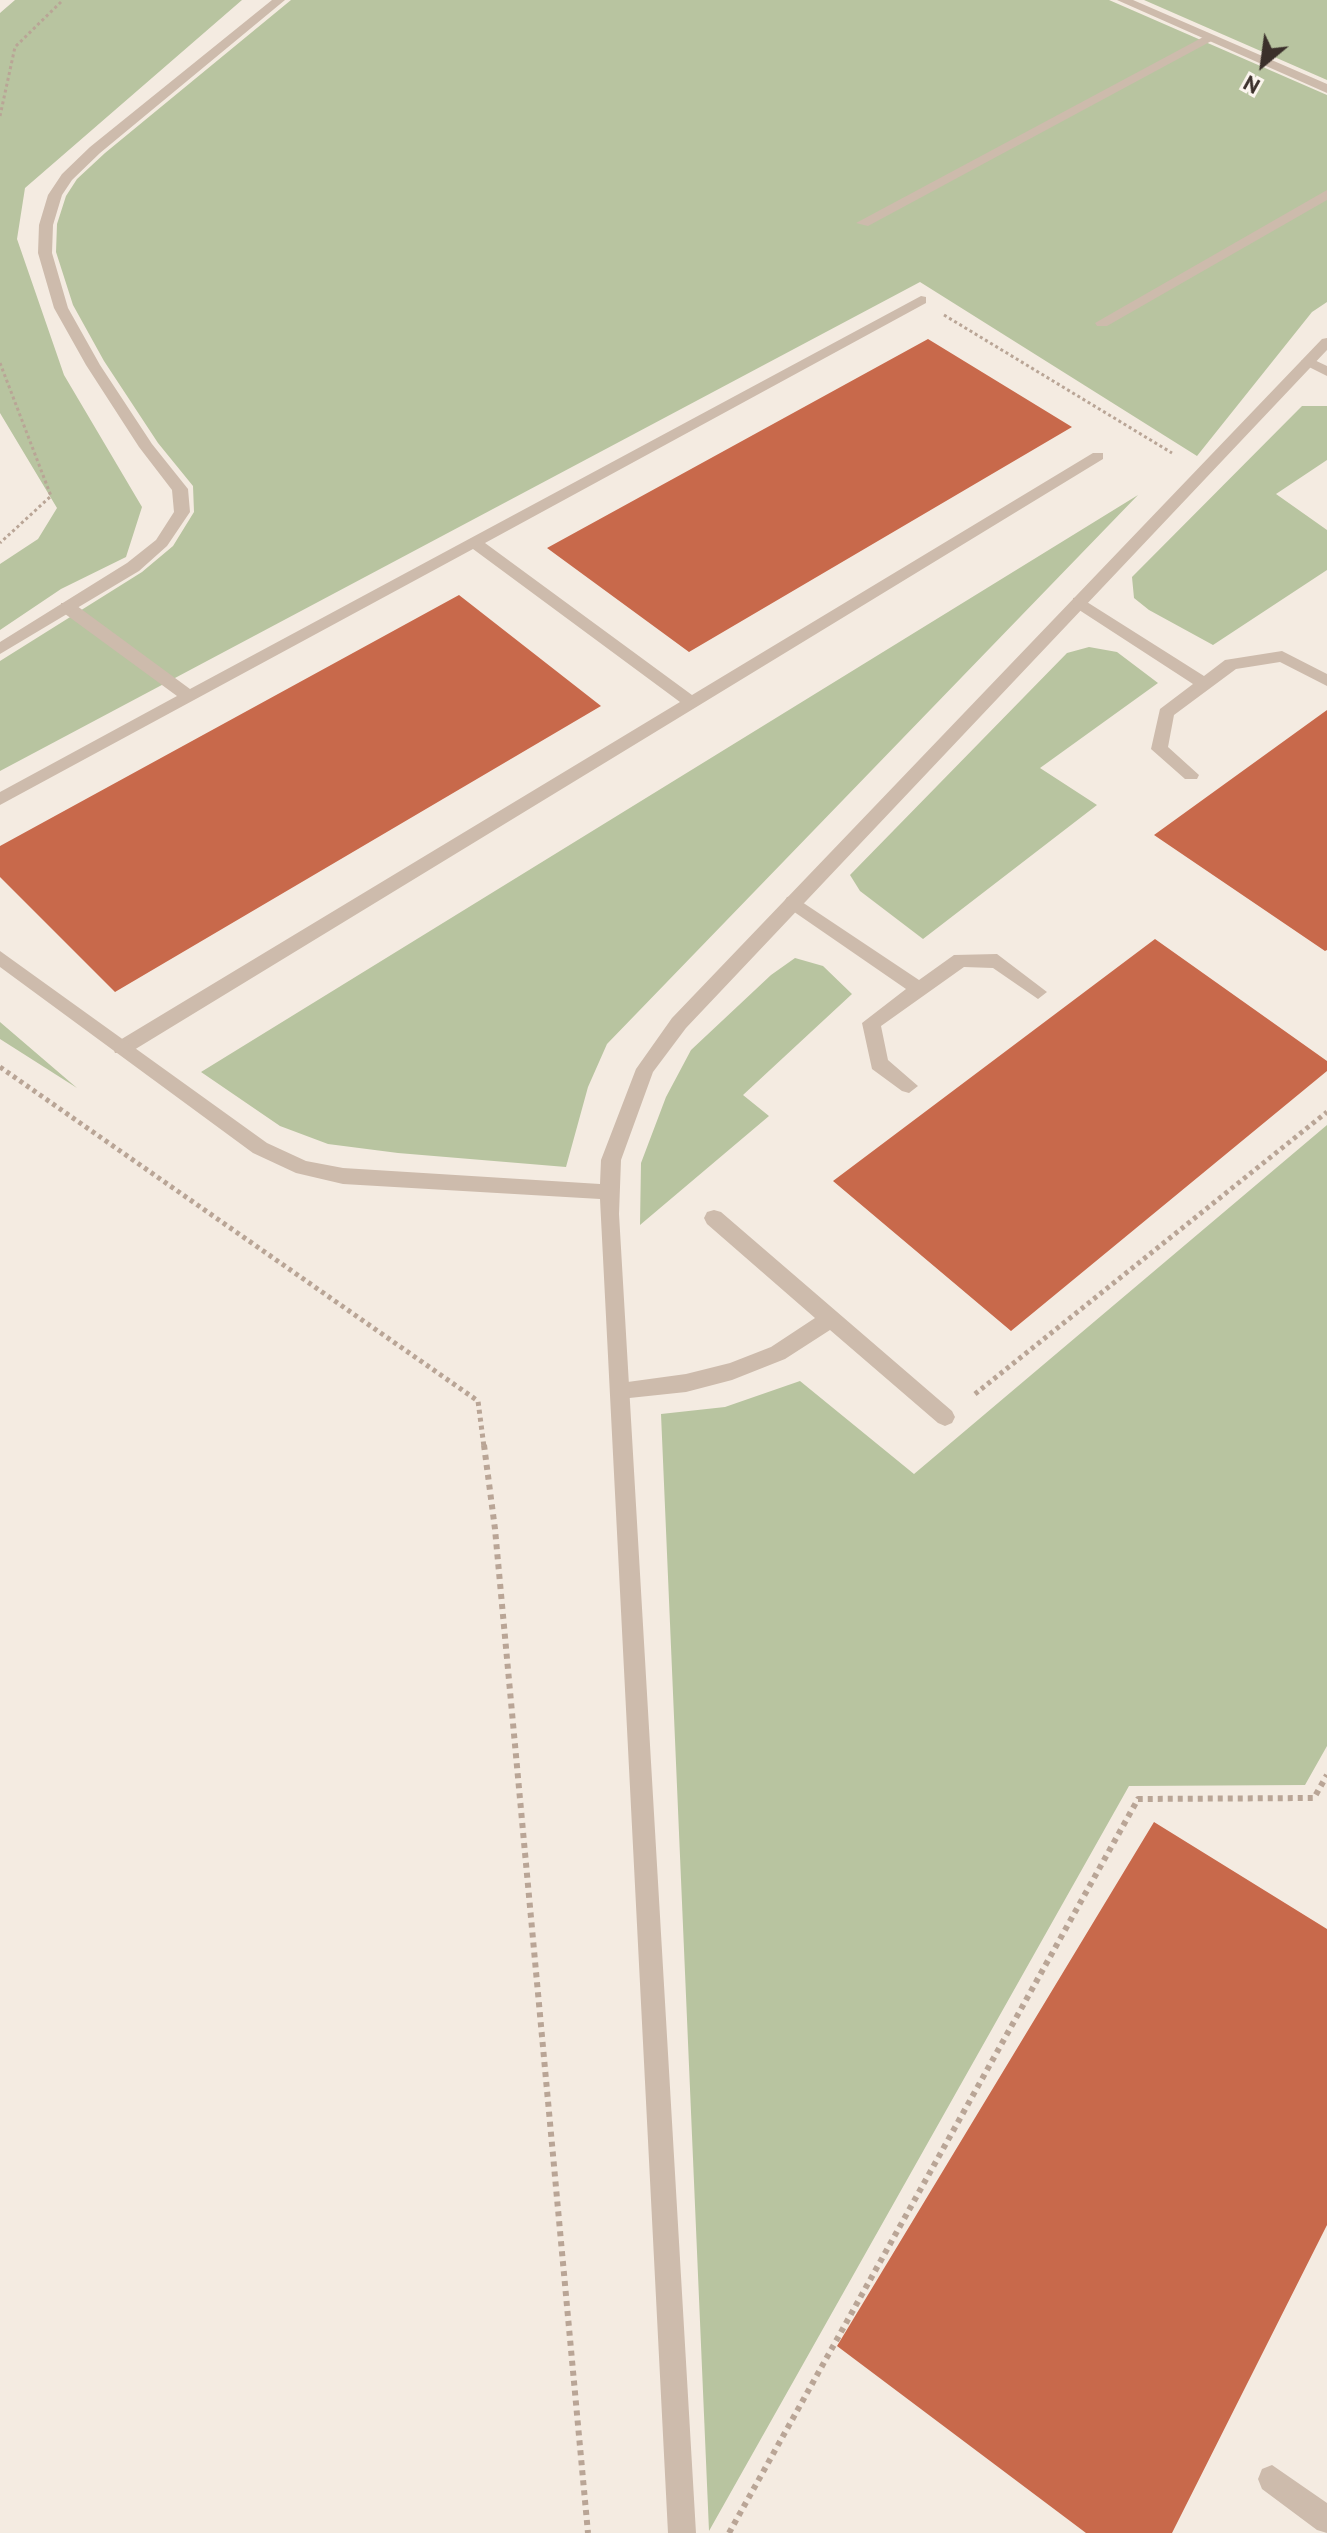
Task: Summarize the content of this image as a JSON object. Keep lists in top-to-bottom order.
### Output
{
  "north": "bottom left"
}
